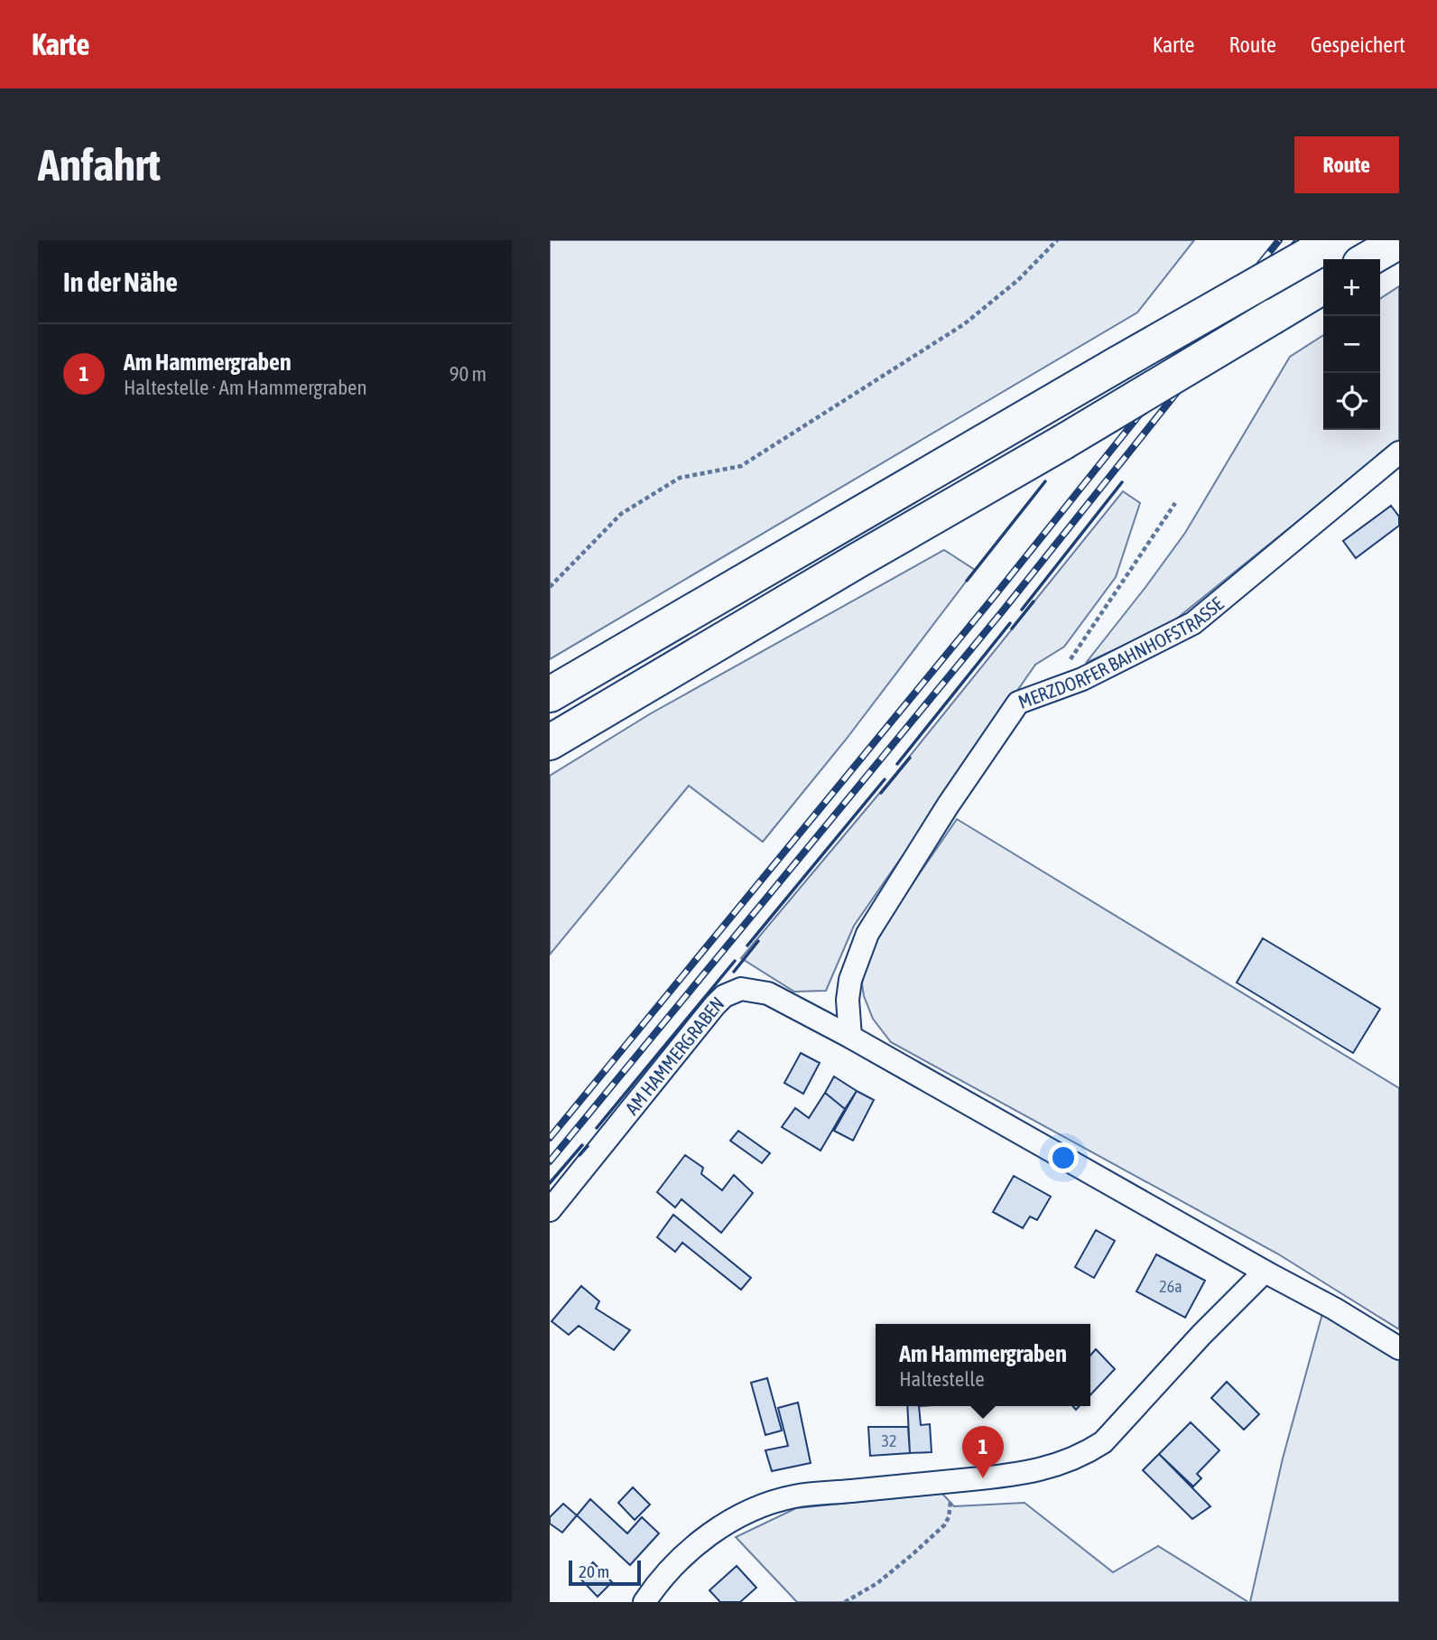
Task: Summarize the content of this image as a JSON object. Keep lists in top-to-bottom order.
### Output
{
  "streets": {
    "street": ["MERZDORFER BAHNHOFSTRASSE", "AM HAMMERGRABEN"]
  },
  "crossings": [
    ["MERZDORFER BAHNHOFSTRASSE", "AM HAMMERGRABEN"]
  ],
  "house_numbers": ["26a", "32"],
  "scale_bar": "20 m",
  "page": {
    "header": "Karte",
    "nav": ["Karte", "Route", "Gespeichert"],
    "buttons": "Route",
    "title": "Anfahrt",
    "heading": "In der Nähe",
    "map_buttons": ["+", "−"],
    "list": [
      {
        "mark": "1",
        "name": "Am Hammergraben",
        "note": "Haltestelle · Am Hammergraben",
        "value": "90 m"
      }
    ],
    "popup": ["Am Hammergraben", "Haltestelle"],
    "pins": "1",
    "scale": "20 m"
  }
}
